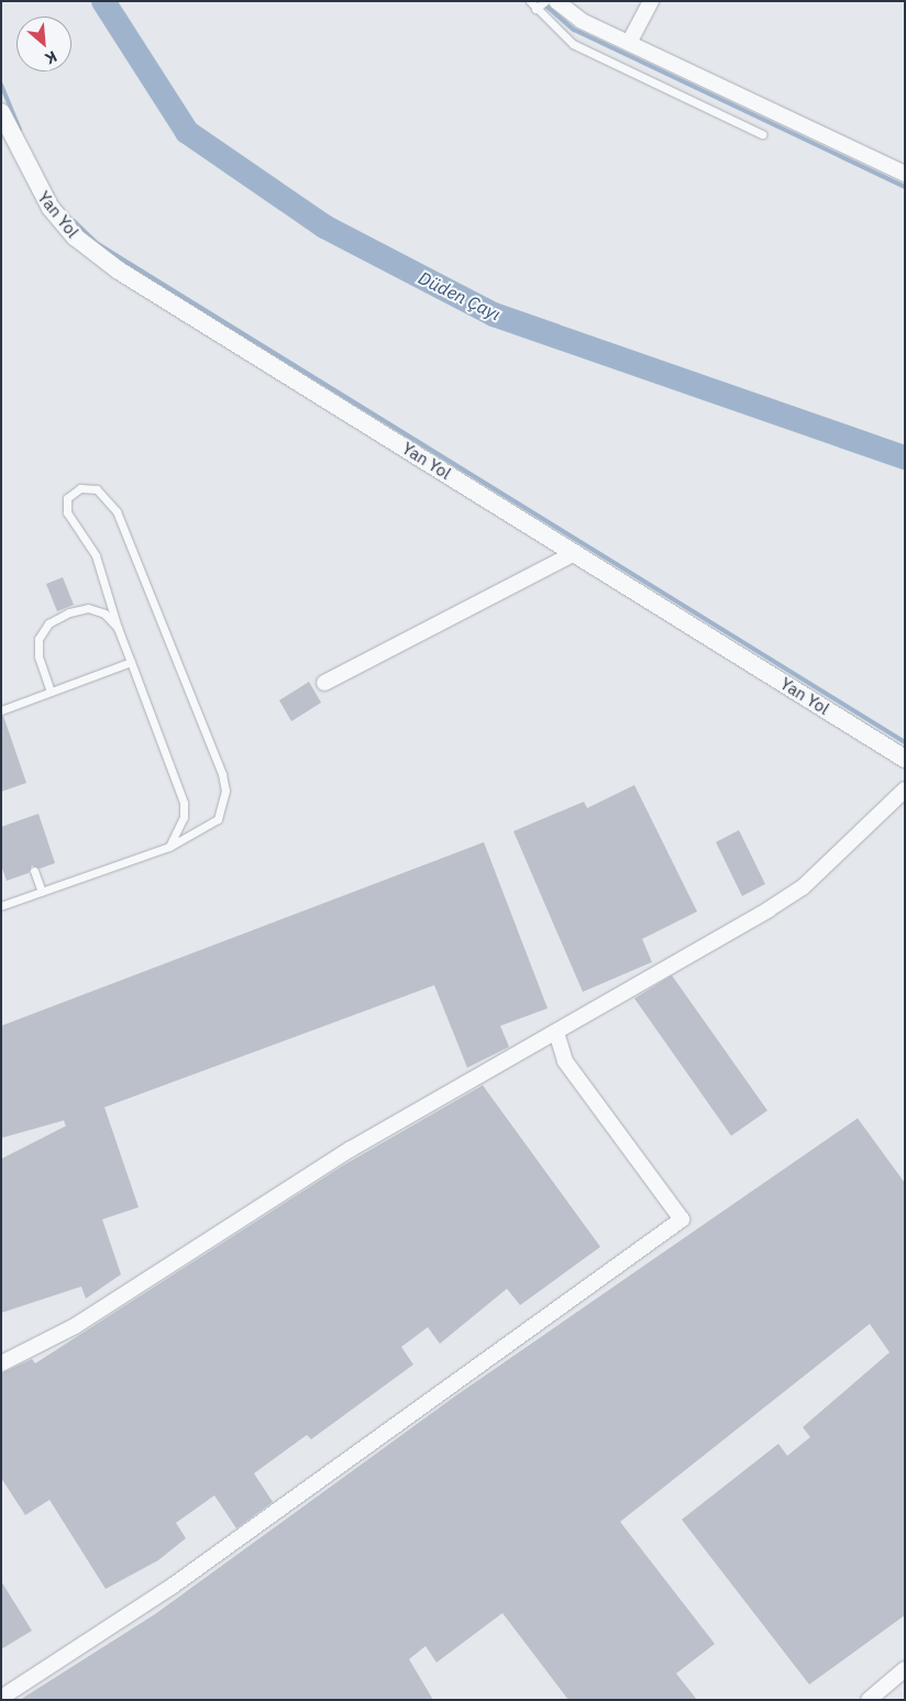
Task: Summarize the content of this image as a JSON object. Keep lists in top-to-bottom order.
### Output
{
  "streets": {
    "street": ["Yan Yol"]
  },
  "water": ["Düden Çayı"],
  "north": "bottom right"
}
